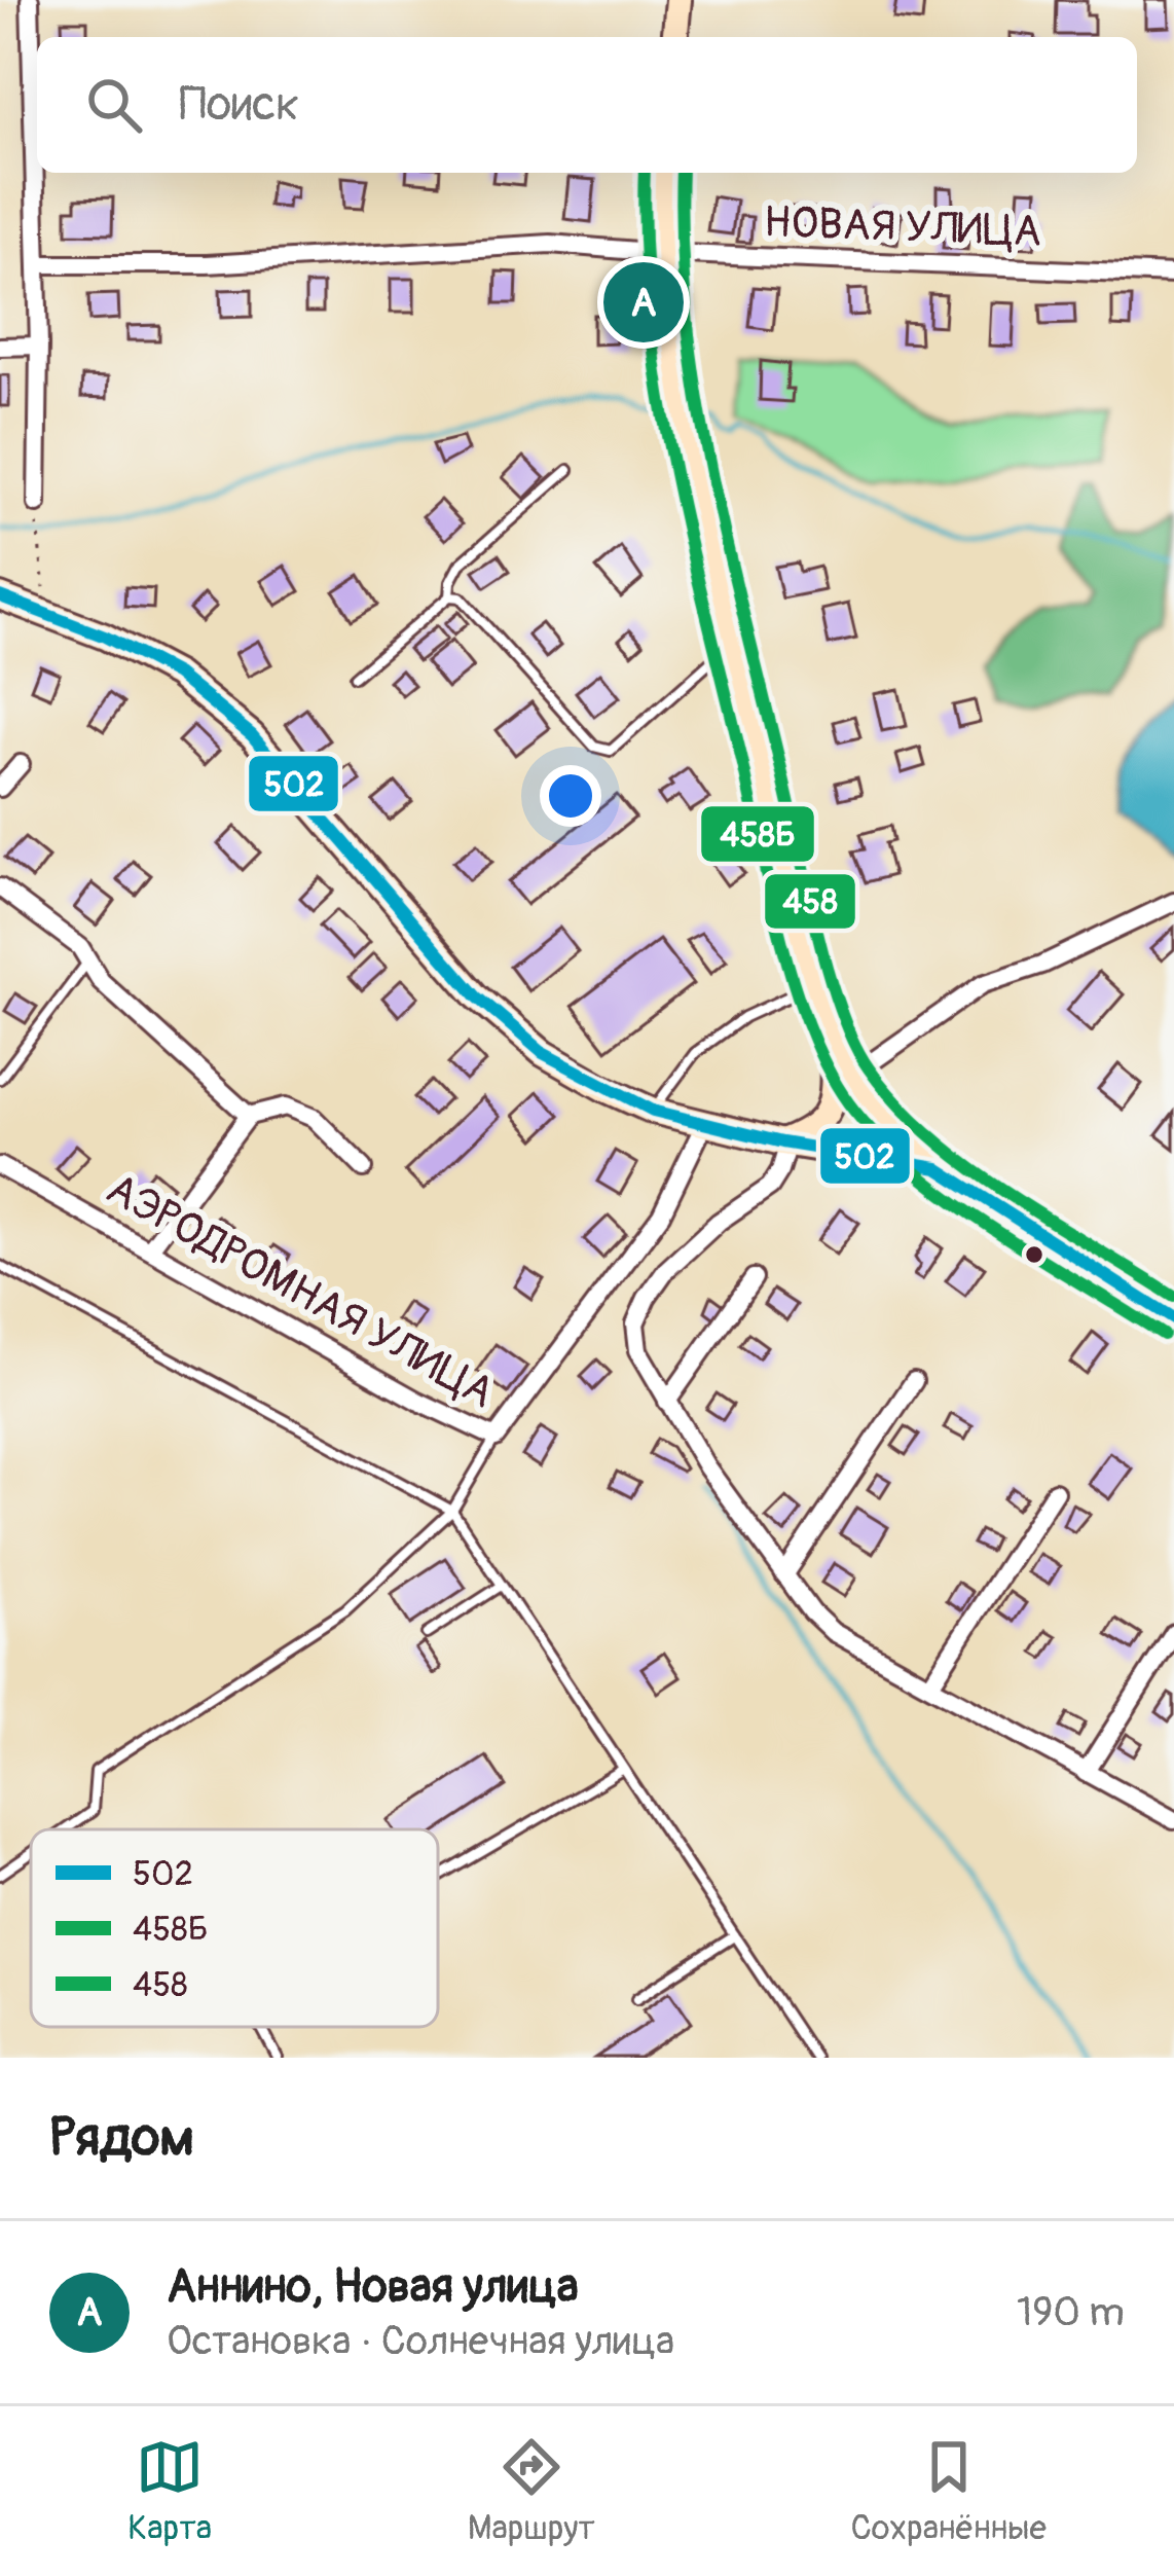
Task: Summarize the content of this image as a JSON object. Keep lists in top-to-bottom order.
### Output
{
  "streets": {
    "street": ["НОВАЯ УЛИЦА", "АЭРОДРОМНАЯ УЛИЦА"]
  },
  "lines": ["transit line 458Б", "transit line 458", "transit line 502"],
  "legend": ["502", "458Б", "458"],
  "page": {
    "search": "Поиск",
    "pins": "A",
    "heading": "Рядом",
    "list": [
      {
        "mark": "A",
        "name": "Аннино, Новая улица",
        "note": "Остановка · Солнечная улица",
        "value": "190 m"
      }
    ],
    "nav": ["Карта", "Маршрут", "Сохранённые"]
  }
}
